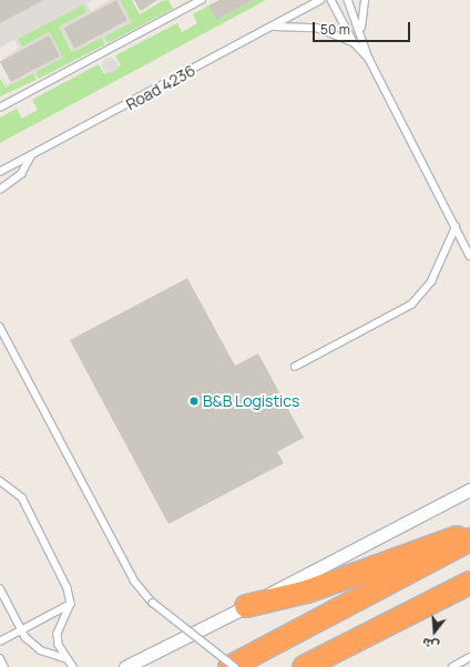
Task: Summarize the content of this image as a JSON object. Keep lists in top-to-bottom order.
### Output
{
  "streets": {
    "lane": ["Road 4236"]
  },
  "places": ["B&B Logistics"],
  "scale_bar": "50 m",
  "north": "bottom"
}
